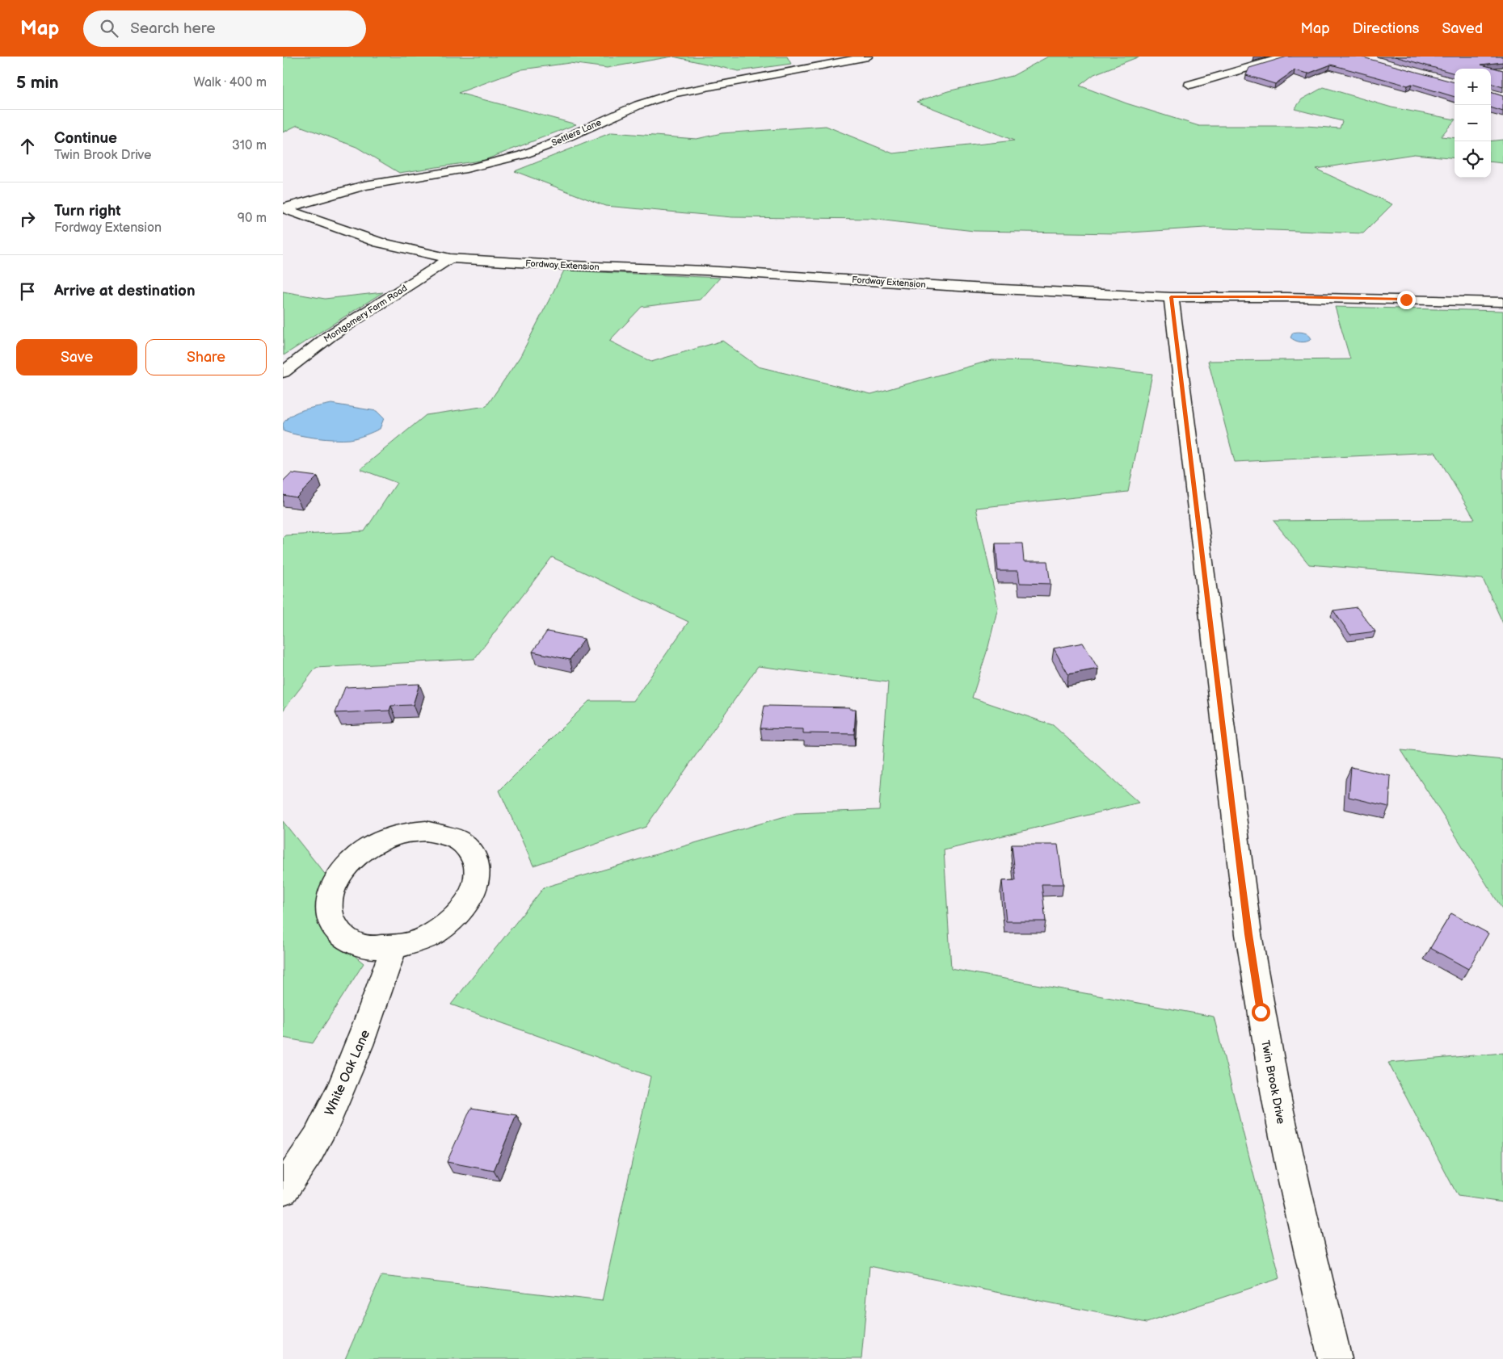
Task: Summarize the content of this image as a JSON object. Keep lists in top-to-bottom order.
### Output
{
  "streets": {
    "street": [
      "Settlers Lane",
      "Fordway Extension",
      "Montgomery Farm Road",
      "White Oak Lane",
      "Twin Brook Drive"
    ]
  },
  "crossings": [
    ["Settlers Lane", "Fordway Extension"],
    ["Fordway Extension", "Montgomery Farm Road"],
    ["Fordway Extension", "Twin Brook Drive"]
  ],
  "page": {
    "header": "Map",
    "search": "Search here",
    "nav": ["Map", "Directions", "Saved"],
    "heading": ["5 min", "Walk · 400 m"],
    "map_buttons": ["+", "−"],
    "list": [
      ["Continue", "Twin Brook Drive", "310 m"],
      ["Turn right", "Fordway Extension", "90 m"],
      "Arrive at destination"
    ],
    "buttons": ["Save", "Share"]
  }
}
